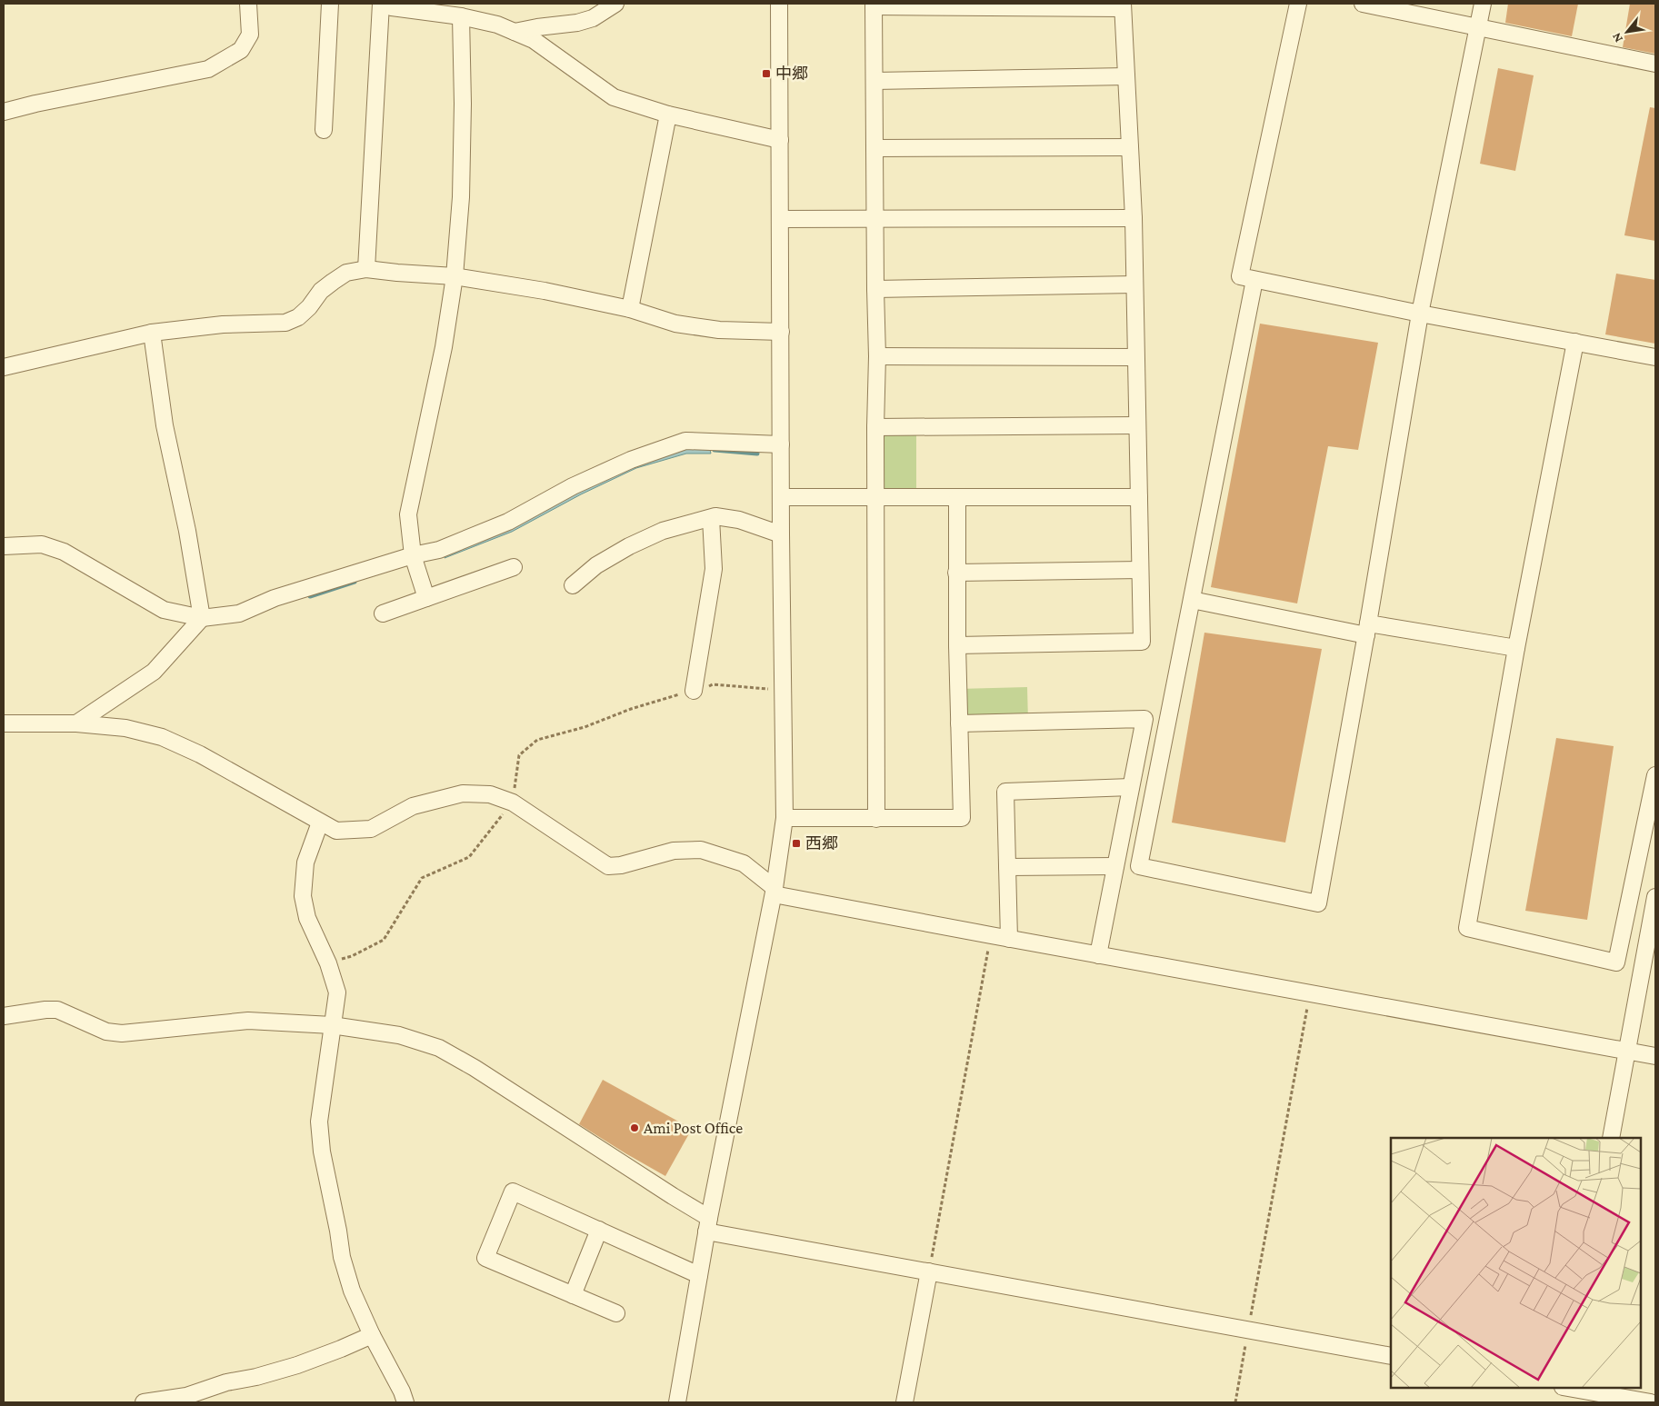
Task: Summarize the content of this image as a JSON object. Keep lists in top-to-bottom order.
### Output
{
  "places": {
    "transit": ["中郷", "西郷"],
    "other": ["Ami Post Office"]
  },
  "north": "bottom left"
}
